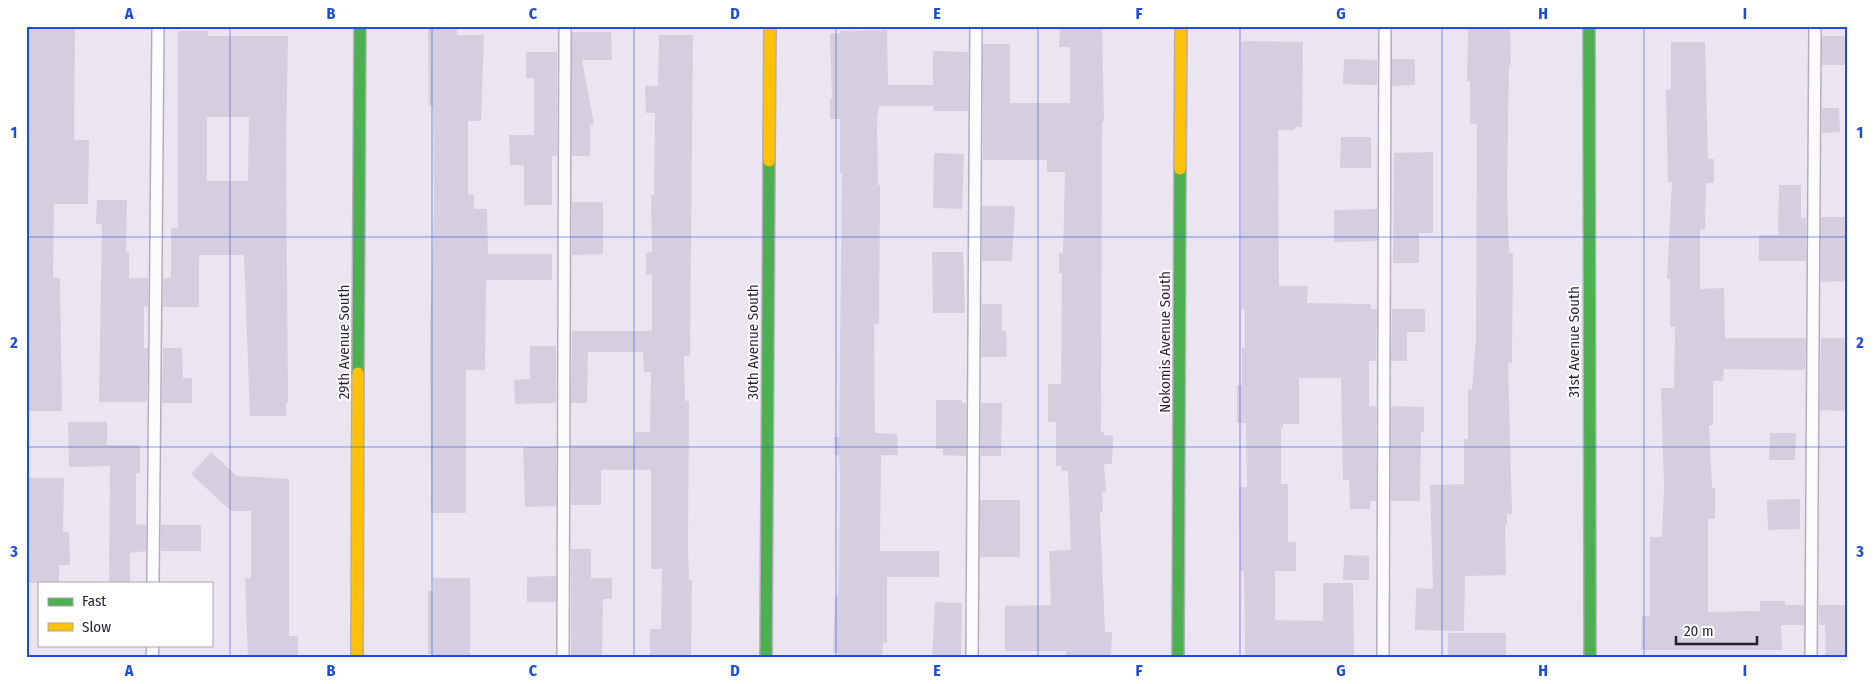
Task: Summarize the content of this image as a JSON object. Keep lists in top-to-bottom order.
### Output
{
  "streets": {
    "street": [
      "29th Avenue South",
      "30th Avenue South",
      "Nokomis Avenue South",
      "31st Avenue South"
    ]
  },
  "legend": ["Fast", "Slow"],
  "scale_bar": "20 m",
  "grid": {
    "columns": [
      "A",
      "B",
      "C",
      "D",
      "E",
      "F",
      "G",
      "H",
      "I"
    ],
    "rows": ["1", "2", "3"]
  }
}
